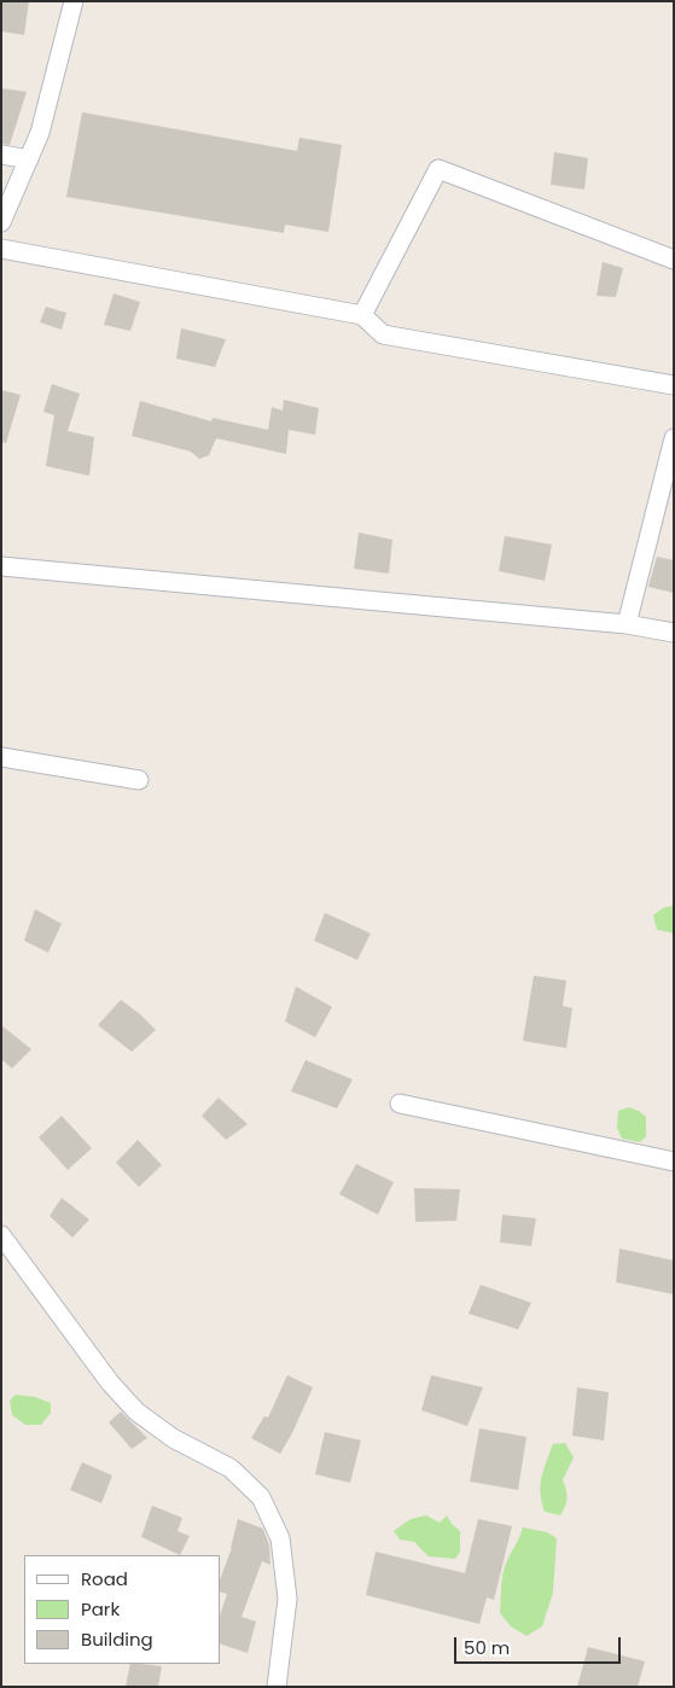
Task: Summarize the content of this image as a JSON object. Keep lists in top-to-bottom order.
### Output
{
  "legend": ["Road", "Park", "Building"],
  "scale_bar": "50 m"
}
